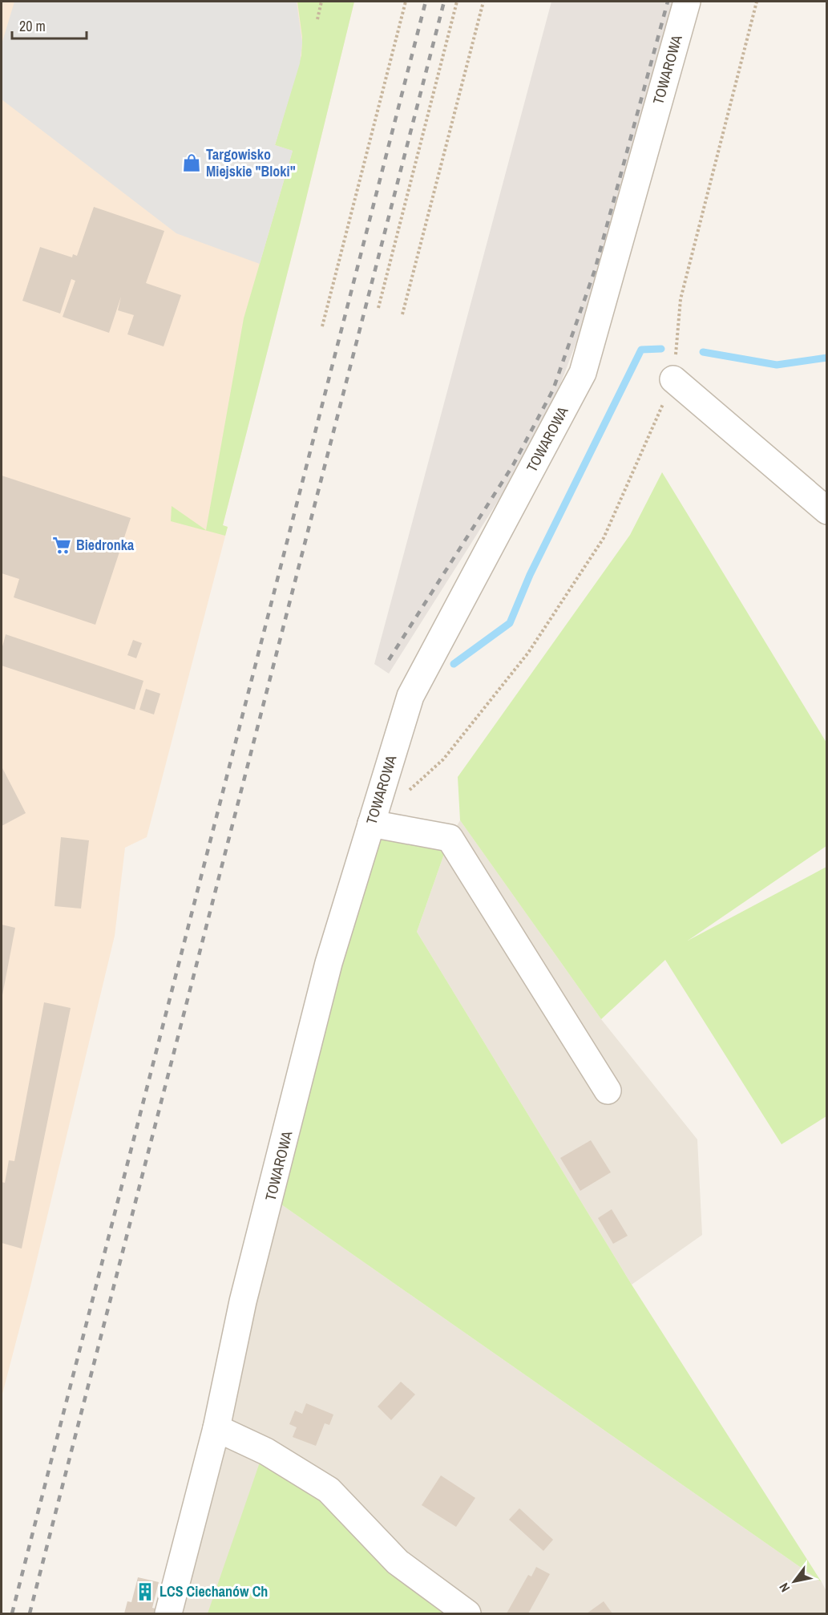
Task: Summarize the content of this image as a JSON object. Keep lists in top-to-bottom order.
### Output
{
  "streets": {
    "street": ["TOWAROWA"]
  },
  "places": {
    "shop": ["Targowisko Miejskie \"Bloki\""],
    "supermarket": ["Biedronka"],
    "building": ["LCS Ciechanów Ch"]
  },
  "scale_bar": "20 m",
  "north": "bottom left"
}
